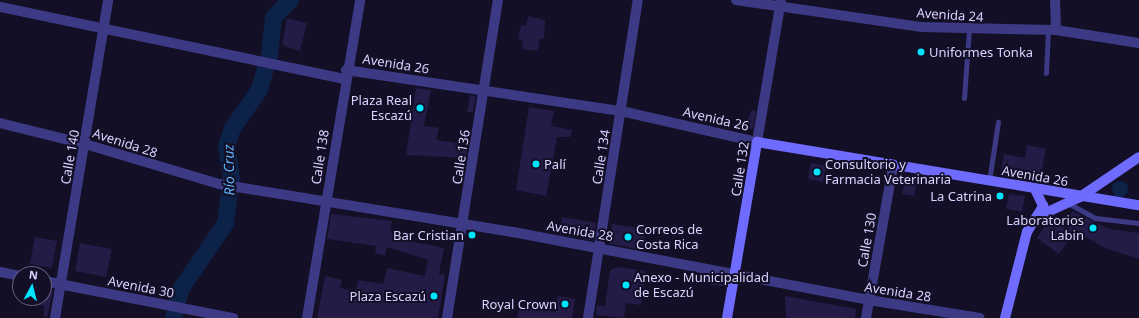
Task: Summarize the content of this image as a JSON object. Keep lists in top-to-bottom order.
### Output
{
  "streets": {
    "main road": ["Avenida 26", "Calle 132"],
    "street": [
      "Avenida 24",
      "Avenida 28",
      "Calle 140",
      "Calle 138",
      "Calle 136",
      "Calle 134",
      "Calle 130",
      "Avenida 30"
    ]
  },
  "crossings": [
    ["Avenida 24", "Calle 132"],
    ["Avenida 26", "Calle 140"],
    ["Avenida 26", "Calle 138"],
    ["Avenida 26", "Calle 136"],
    ["Avenida 26", "Calle 134"],
    ["Avenida 26", "Calle 132"],
    ["Avenida 26", "Calle 130"],
    ["Avenida 28", "Calle 140"],
    ["Avenida 28", "Calle 138"],
    ["Avenida 28", "Calle 136"],
    ["Avenida 28", "Calle 134"],
    ["Avenida 28", "Calle 132"],
    ["Avenida 28", "Calle 130"],
    ["Calle 140", "Avenida 30"]
  ],
  "water": ["Río Cruz"],
  "places": [
    "Uniformes Tonka",
    "Plaza Real Escazú",
    "Palí",
    "Consultorio y Farmacia Veterinaria",
    "La Catrina",
    "Laboratorios Labin",
    "Bar Cristian",
    "Correos de Costa Rica",
    "Anexo - Municipalidad de Escazú",
    "Plaza Escazú",
    "Royal Crown"
  ],
  "north": "top"
}
